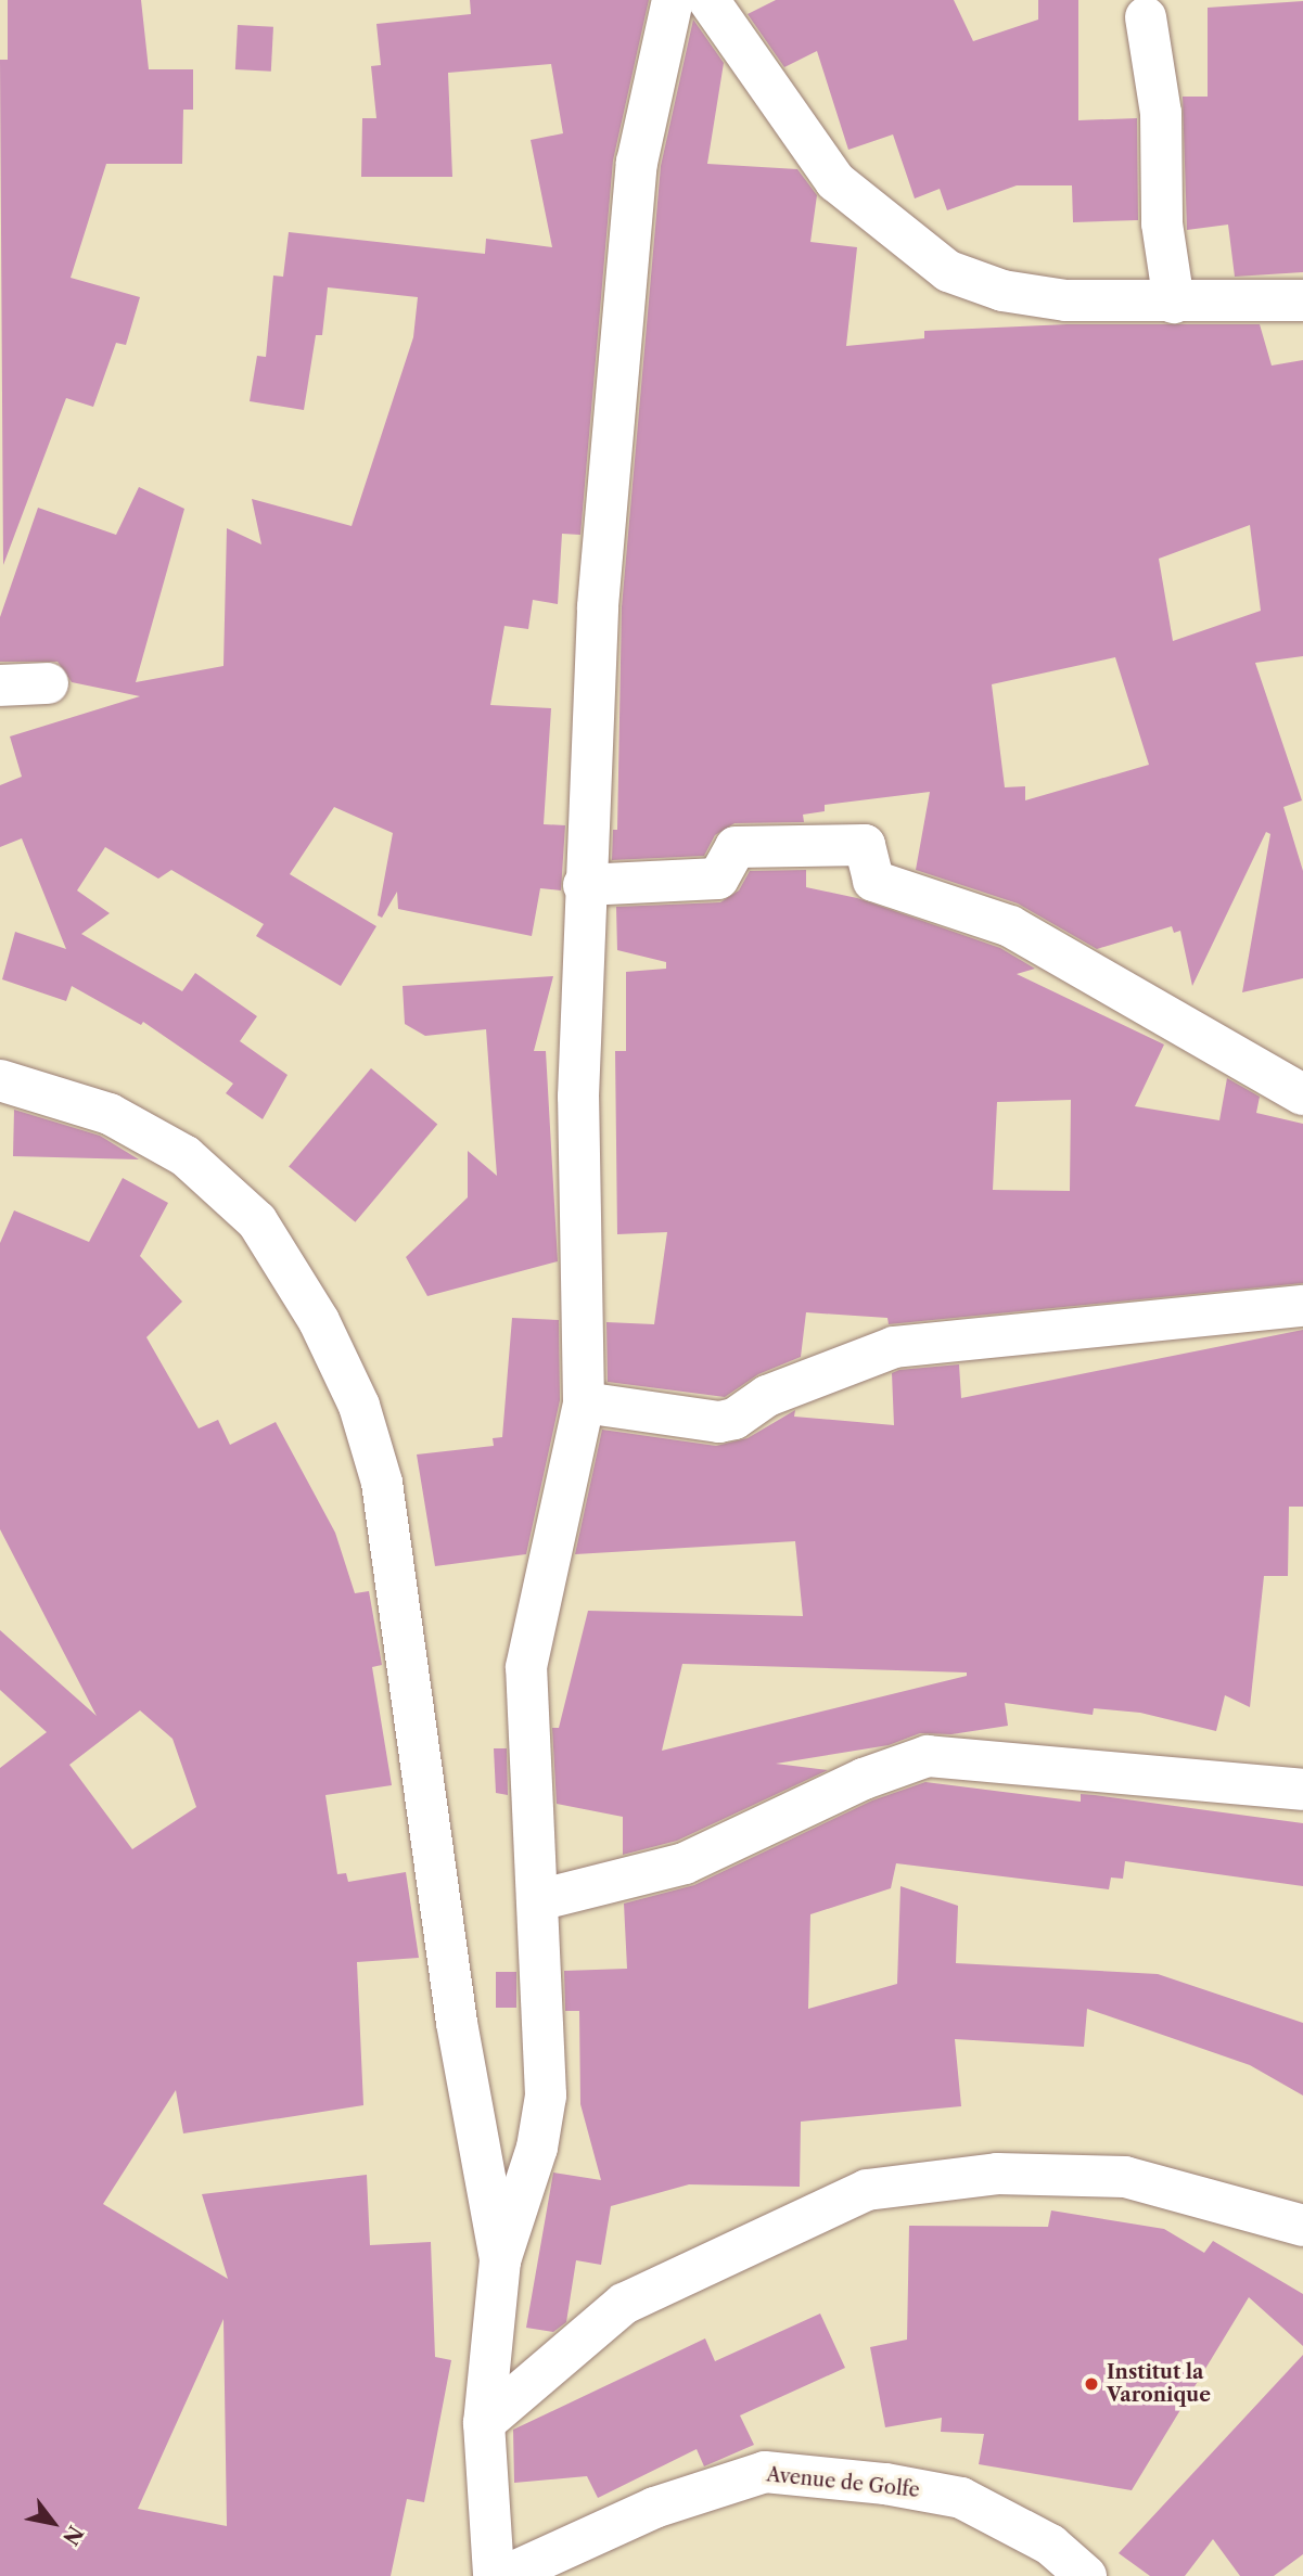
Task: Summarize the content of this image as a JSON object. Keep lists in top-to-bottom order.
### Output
{
  "streets": {
    "street": ["Avenue de Golfe"]
  },
  "places": ["Institut la Varonique"],
  "north": "bottom right"
}
